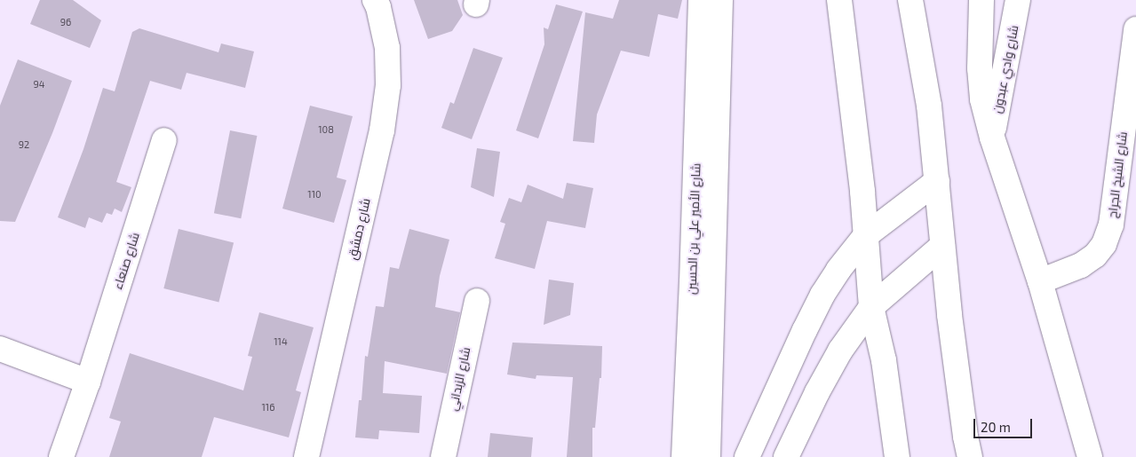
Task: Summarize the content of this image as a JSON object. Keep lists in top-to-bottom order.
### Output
{
  "streets": {
    "street": [
      "شارع وادي عبدون",
      "شارع الشيخ الجراح",
      "شارع دمشق",
      "شارع الأمير علي بن الحسين",
      "شارع صنعاء",
      "شارع الزبداني"
    ]
  },
  "house_numbers": [
    "96",
    "94",
    "108",
    "92",
    "110",
    "114",
    "116"
  ],
  "scale_bar": "20 m"
}
